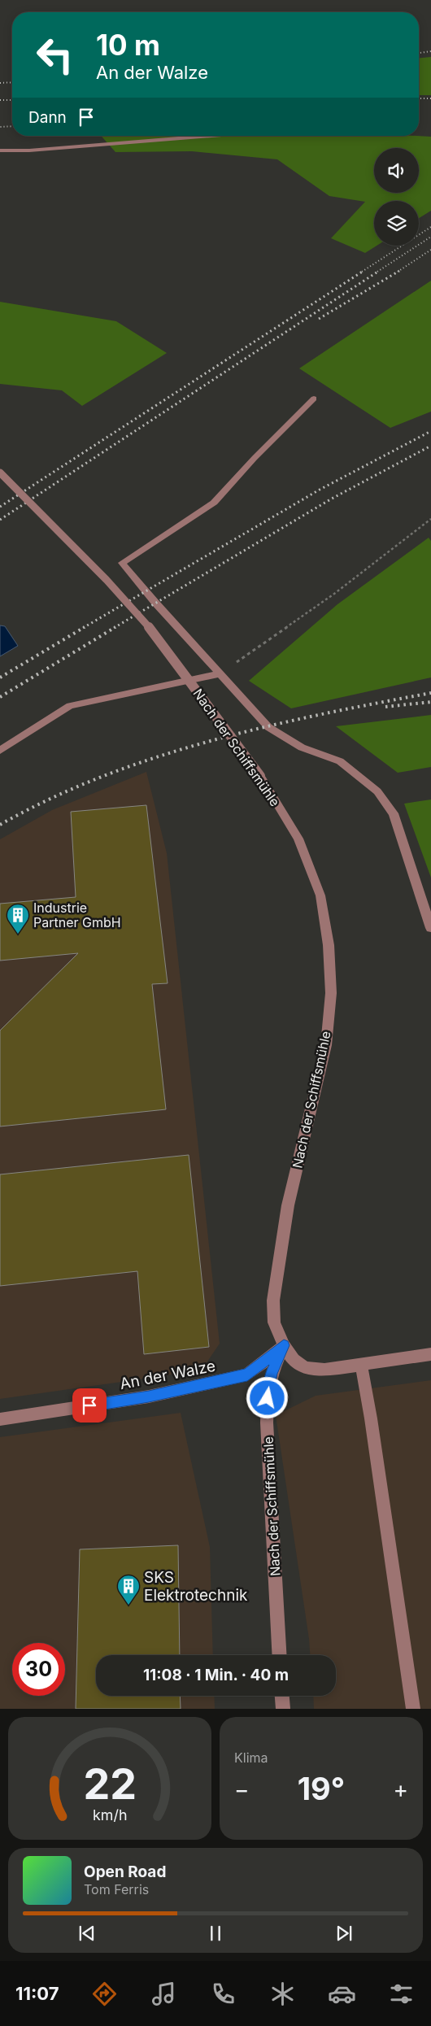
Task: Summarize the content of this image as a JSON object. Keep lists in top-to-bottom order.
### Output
{
  "streets": {
    "street": ["Nach der Schiffsmühle", "An der Walze"]
  },
  "crossings": [
    ["Nach der Schiffsmühle", "An der Walze"]
  ],
  "places": {
    "building": ["Industrie Partner GmbH", "SKS Elektrotechnik"]
  },
  "page": {
    "turn": ["10 m", "An der Walze"],
    "then": "Dann",
    "limit": "30",
    "trip": "11:08 · 1 Min. · 40 m",
    "tile": "Klima",
    "heat": ["−", "19°", "+"],
    "song": ["Open Road", "Tom Ferris"],
    "tabs": "11:07",
    "gauge": ["22", "km/h"]
  }
}
